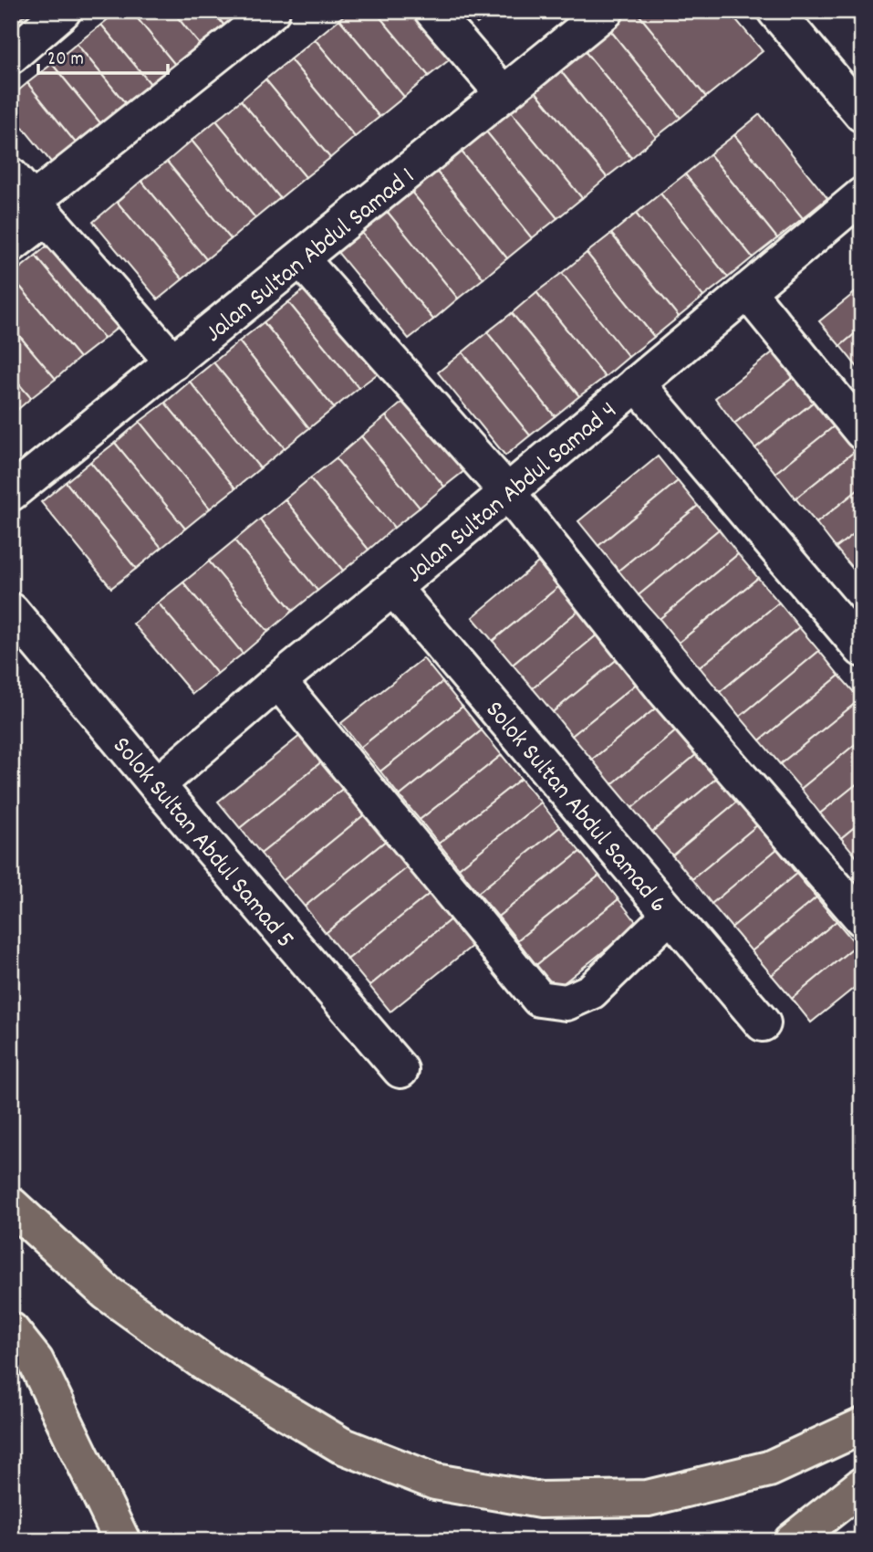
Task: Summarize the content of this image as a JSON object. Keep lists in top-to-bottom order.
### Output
{
  "streets": {
    "street": [
      "Jalan Sultan Abdul Samad 1",
      "Jalan Sultan Abdul Samad 4",
      "Solok Sultan Abdul Samad 6",
      "Solok Sultan Abdul Samad 5"
    ]
  },
  "crossings": [
    ["Jalan Sultan Abdul Samad 4", "Solok Sultan Abdul Samad 6"],
    ["Jalan Sultan Abdul Samad 4", "Solok Sultan Abdul Samad 5"]
  ],
  "scale_bar": "20 m"
}
